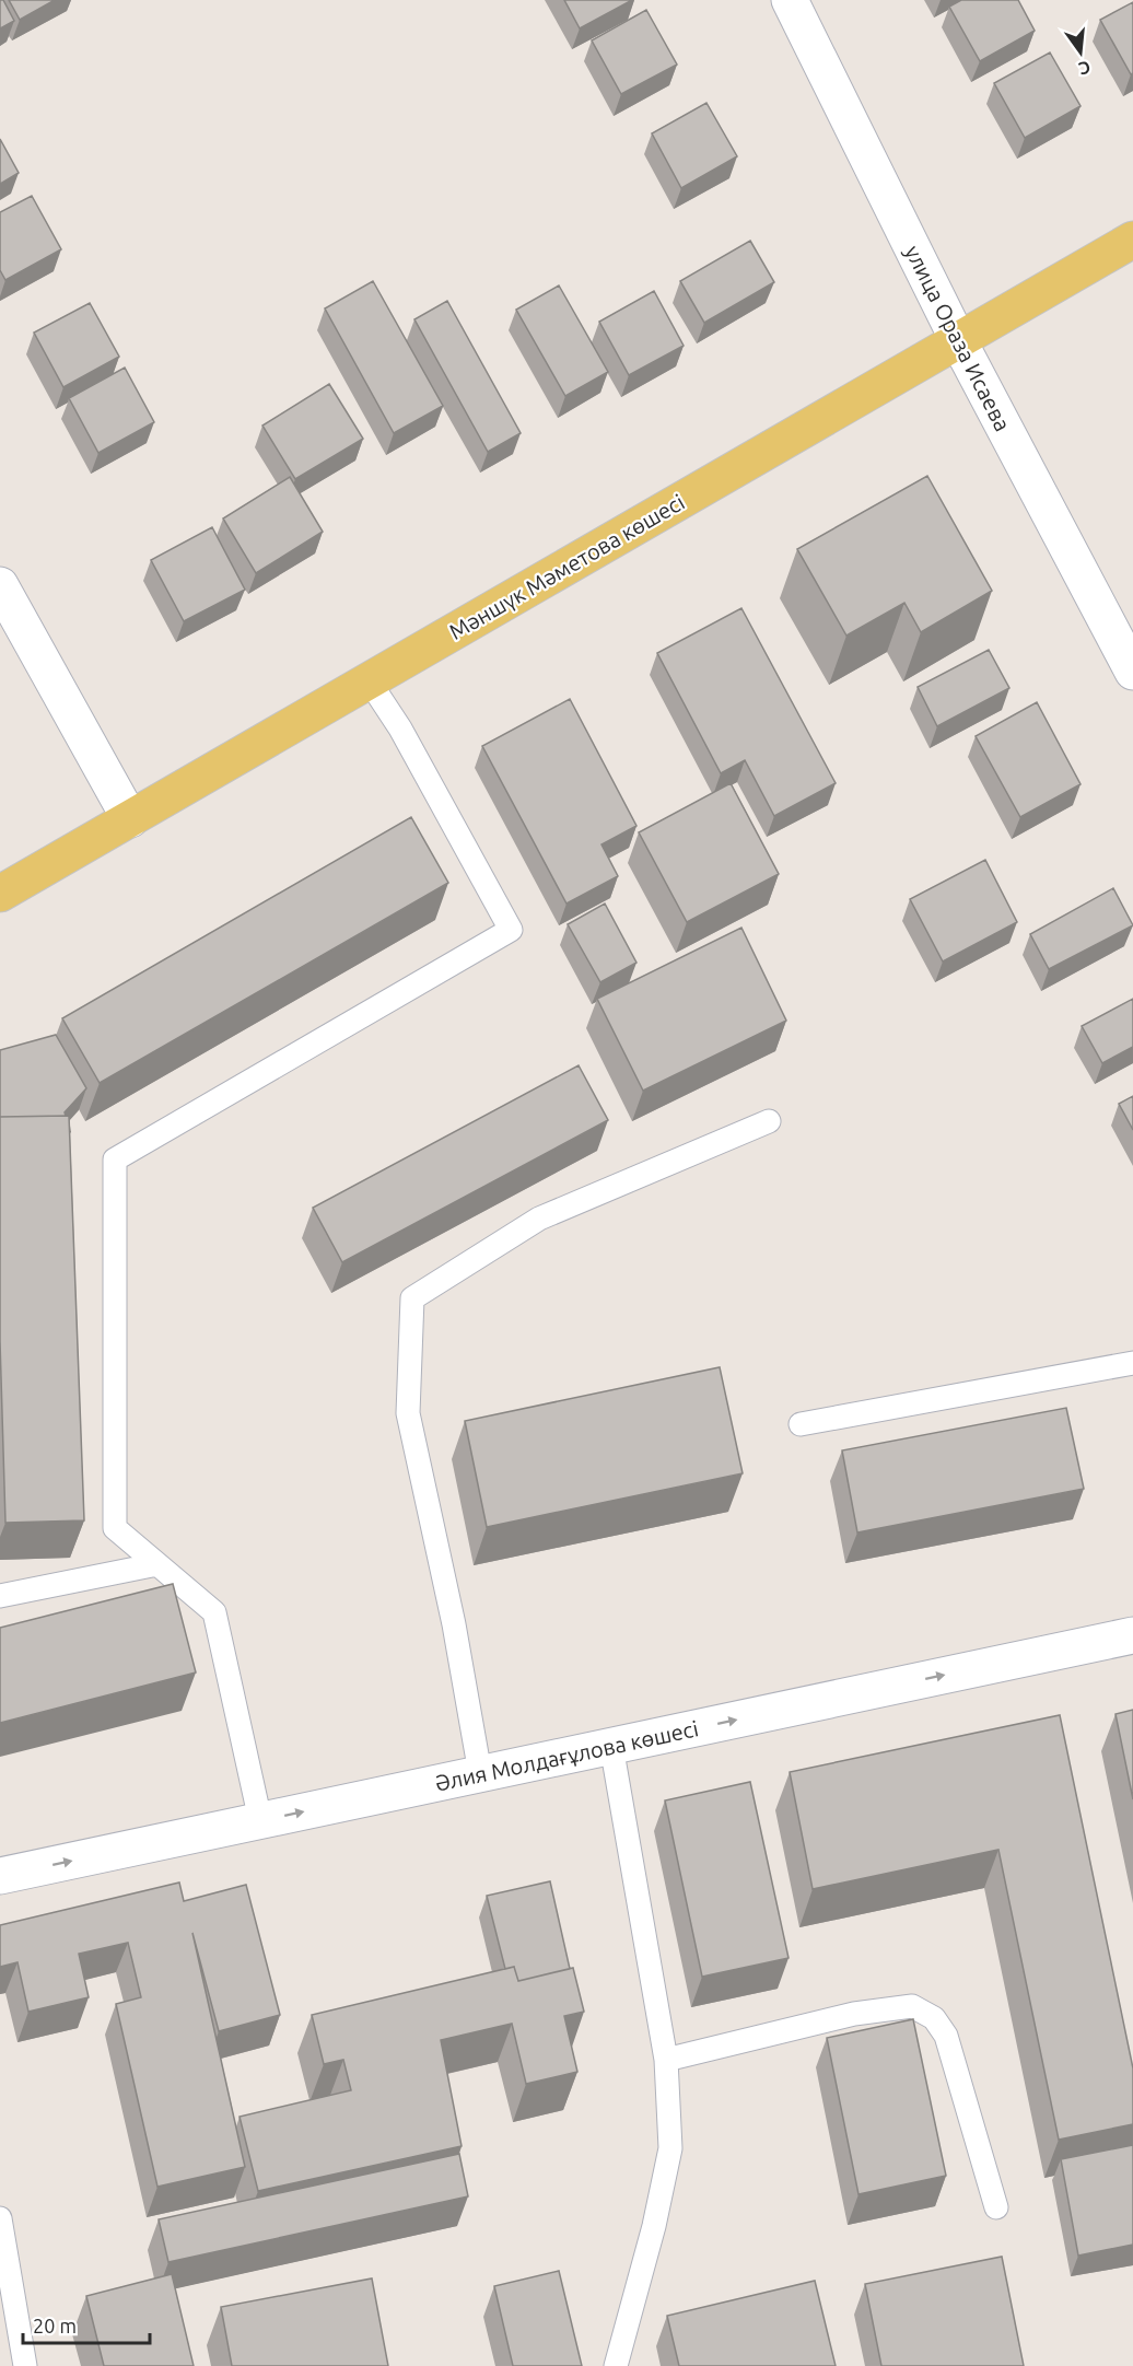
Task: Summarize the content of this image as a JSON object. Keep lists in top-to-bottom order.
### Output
{
  "streets": {
    "main road": ["улица Ораза Исаева", "Мәншүк Мәметова көшесі", "Әлия Молдағұлова көшесі"]
  },
  "crossings": [
    ["улица Ораза Исаева", "Мәншүк Мәметова көшесі"]
  ],
  "one_way": ["Әлия Молдағұлова көшесі"],
  "scale_bar": "20 m",
  "north": "bottom"
}
